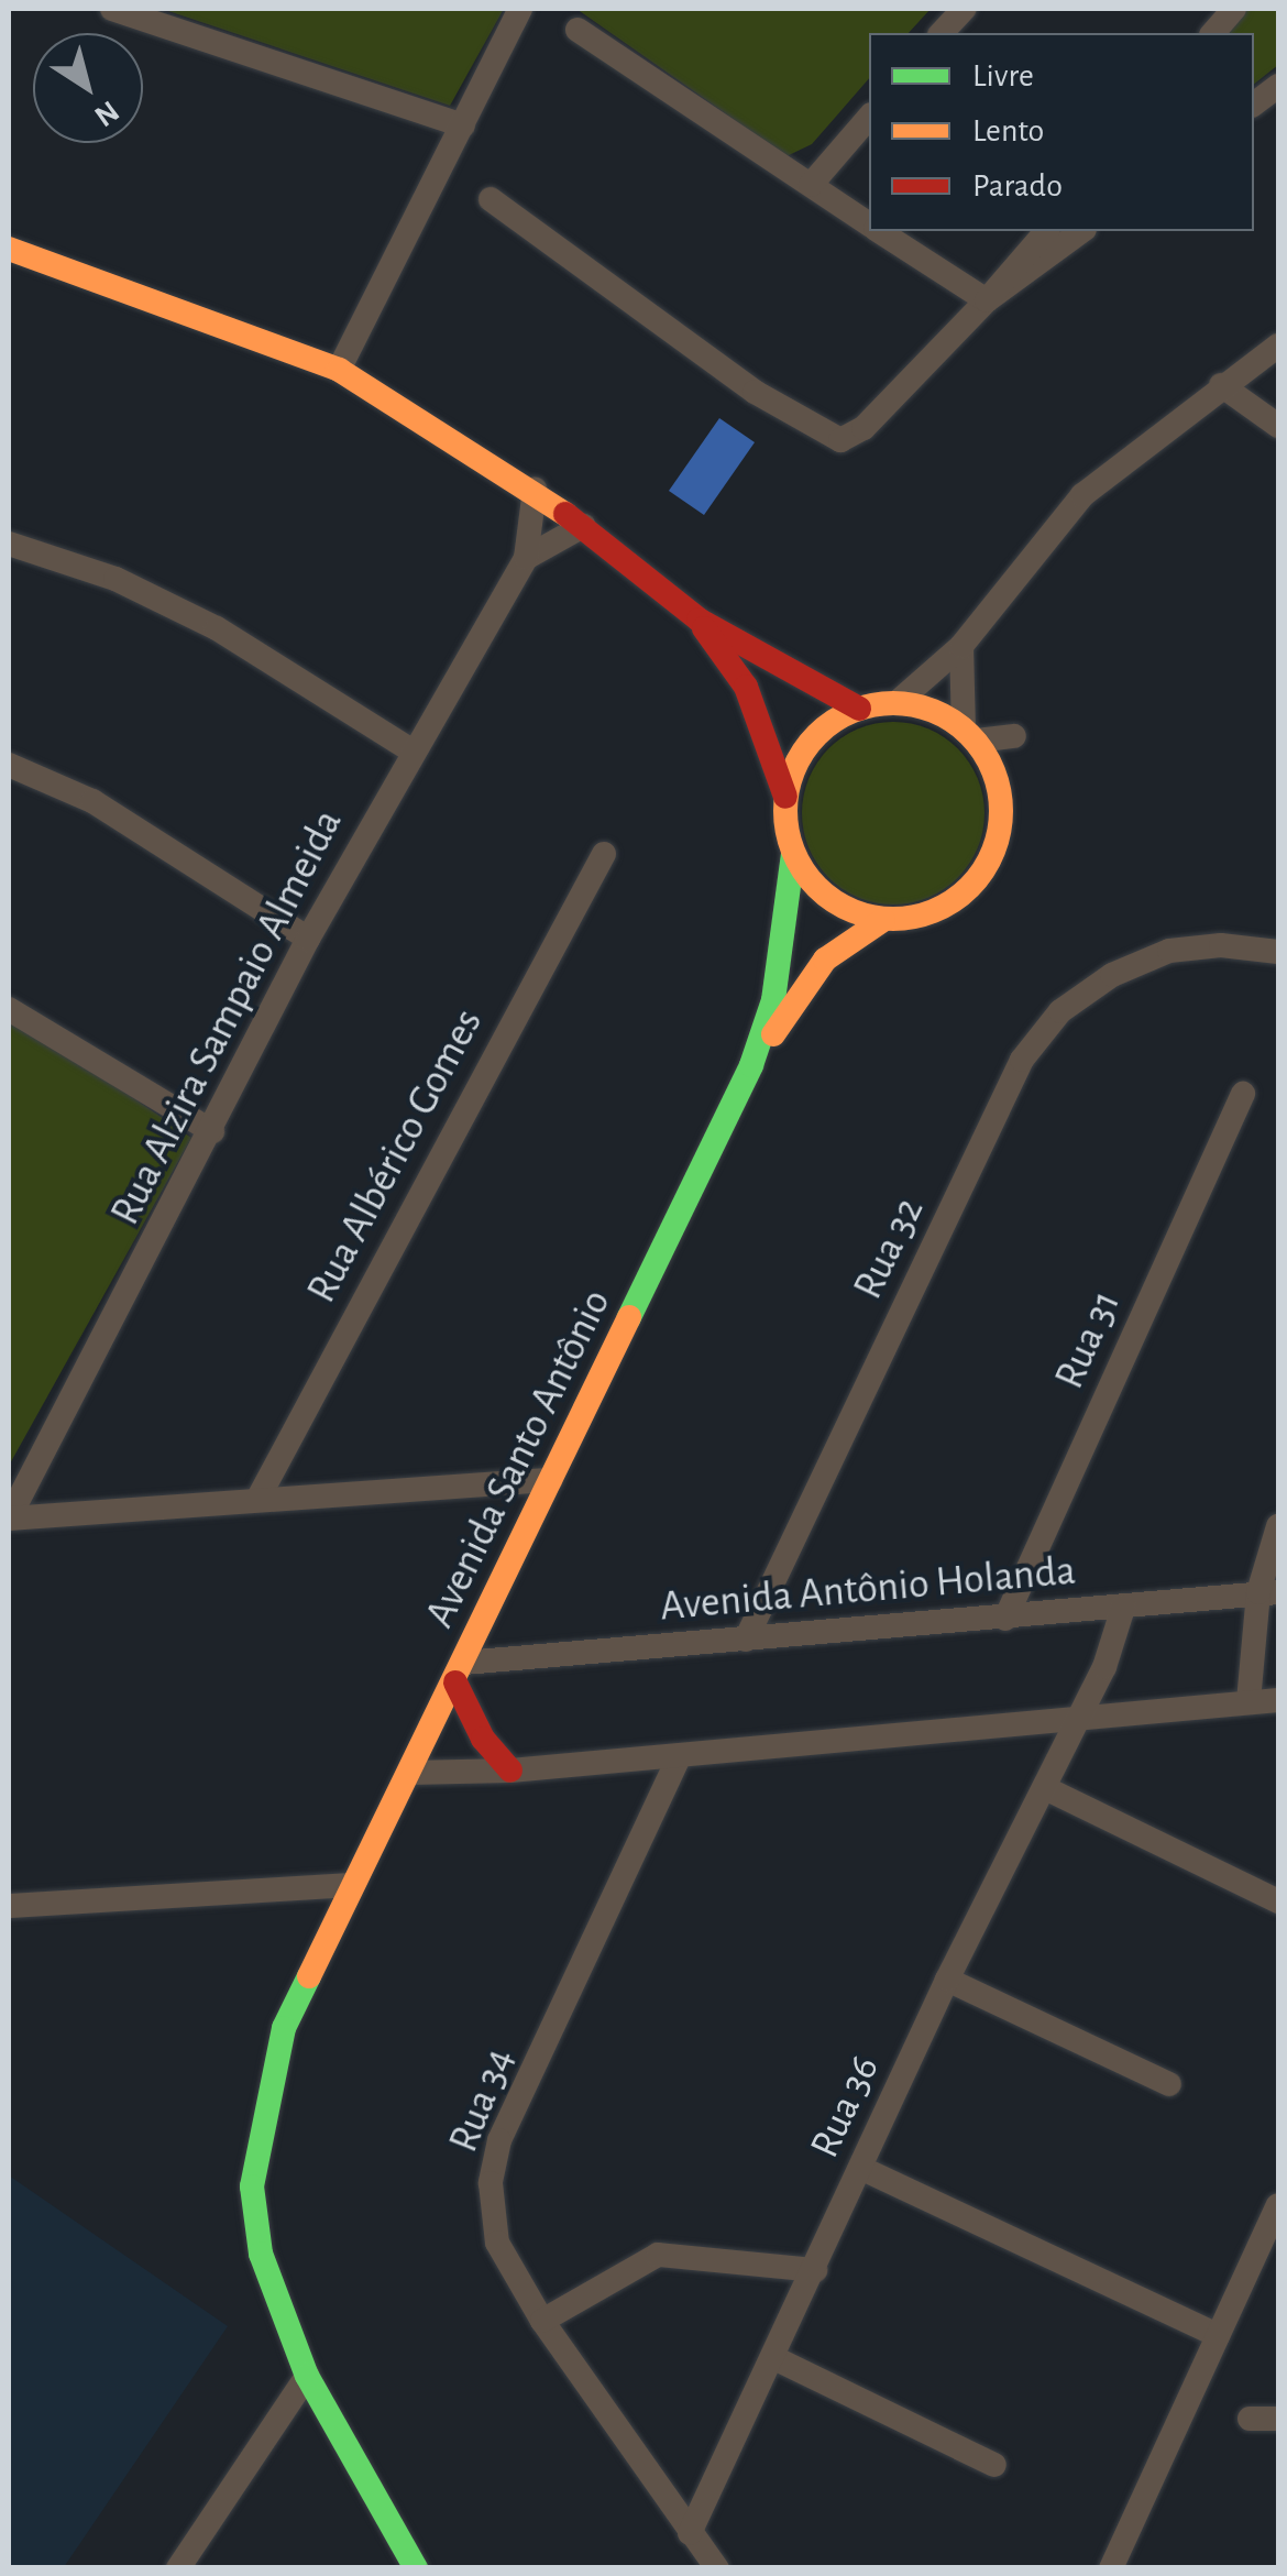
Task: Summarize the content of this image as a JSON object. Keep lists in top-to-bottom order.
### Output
{
  "streets": {
    "street": [
      "Rua Alzira Sampaio Almeida",
      "Rua Albérico Gomes",
      "Rua 32",
      "Rua 31",
      "Avenida Santo Antônio",
      "Avenida Antônio Holanda",
      "Rua 34",
      "Rua 36"
    ]
  },
  "crossings": [
    ["Rua 32", "Avenida Antônio Holanda"],
    ["Rua 31", "Avenida Antônio Holanda"],
    ["Avenida Santo Antônio", "Avenida Antônio Holanda"],
    ["Avenida Antônio Holanda", "Rua 36"],
    ["Rua 34", "Rua 36"]
  ],
  "legend": ["Livre", "Lento", "Parado"],
  "north": "bottom right"
}
